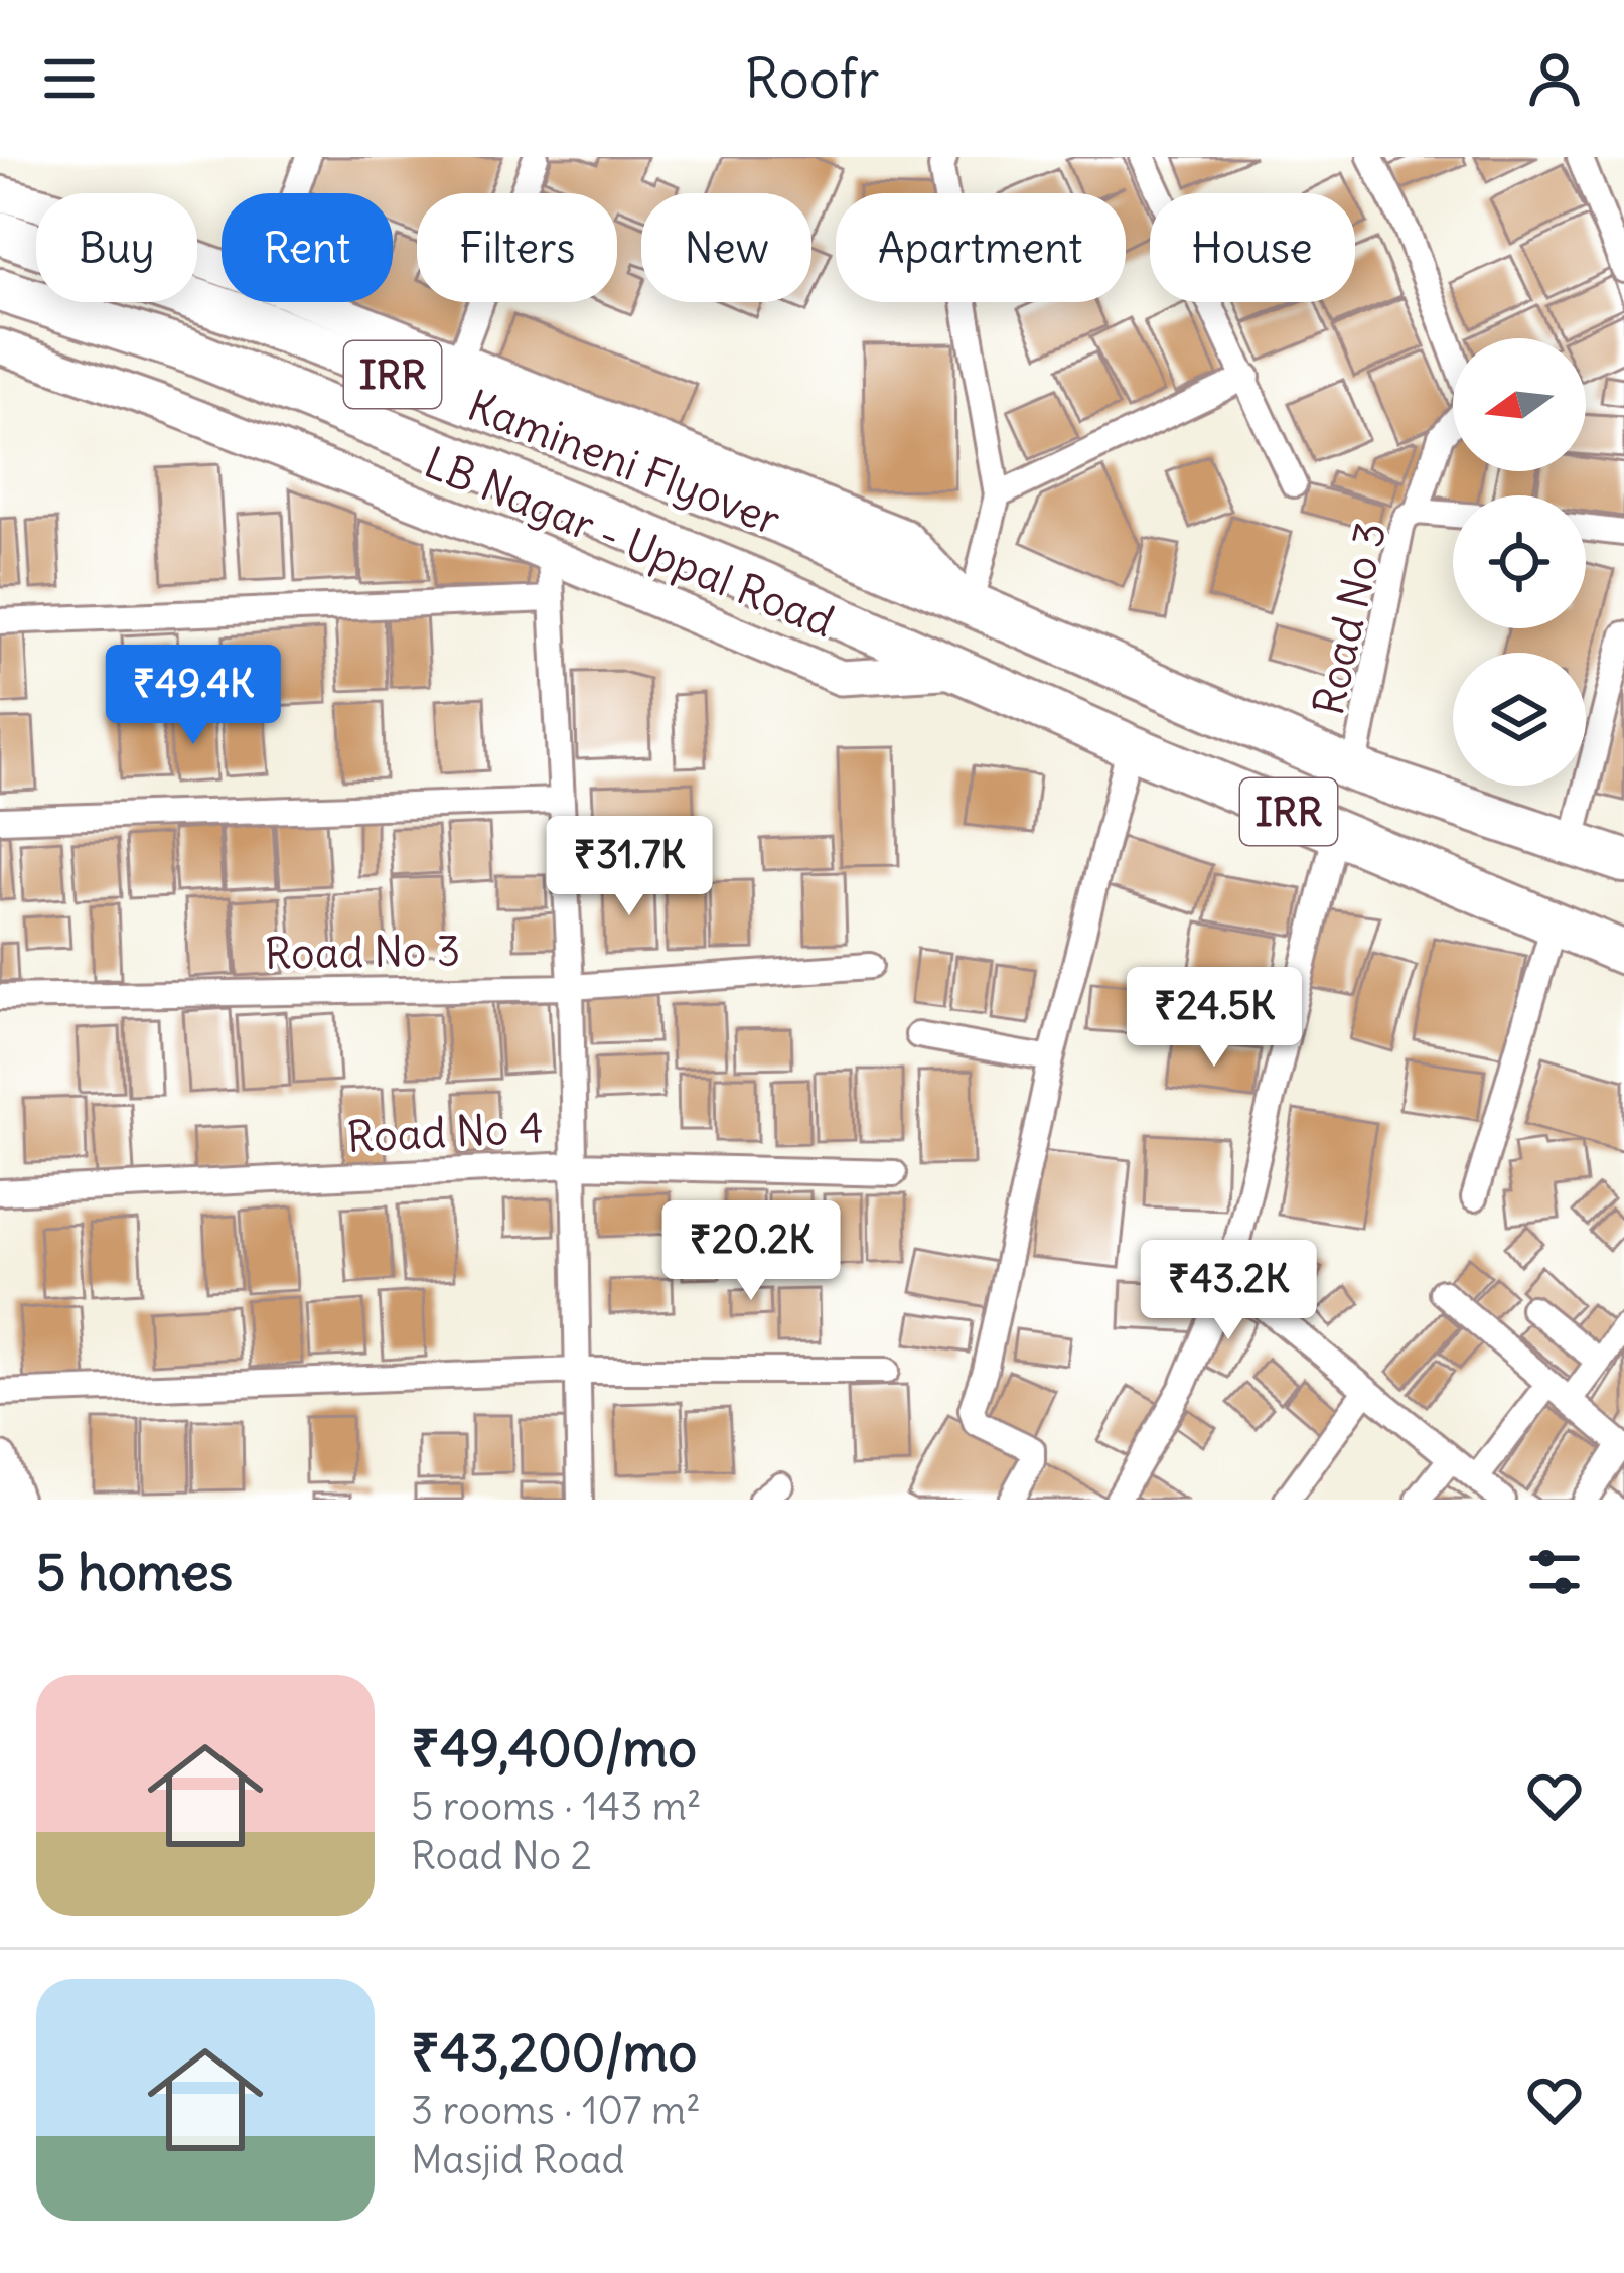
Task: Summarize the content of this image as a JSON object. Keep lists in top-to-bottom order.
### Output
{
  "streets": {
    "highway": ["IRR", "Kamineni Flyover"],
    "street": ["LB Nagar - Uppal Road", "Road No 3", "Road No 4"]
  },
  "crossings": [
    ["IRR", "Kamineni Flyover"],
    ["IRR", "LB Nagar - Uppal Road"],
    ["IRR", "Road No 3"],
    ["Kamineni Flyover", "LB Nagar - Uppal Road"]
  ],
  "north": "left",
  "page": {
    "header": "Roofr",
    "chip": [
      "Buy",
      "Rent",
      "Filters",
      "New",
      "Apartment",
      "House"
    ],
    "price": [
      "₹49.4K",
      "₹31.7K",
      "₹24.5K",
      "₹20.2K",
      "₹43.2K"
    ],
    "heading": "5 homes",
    "list": [
      {
        "name": "₹49,400/mo",
        "note": "5 rooms · 143 m² · Road No 2"
      },
      {
        "name": "₹43,200/mo",
        "note": "3 rooms · 107 m² · Masjid Road"
      }
    ]
  }
}
